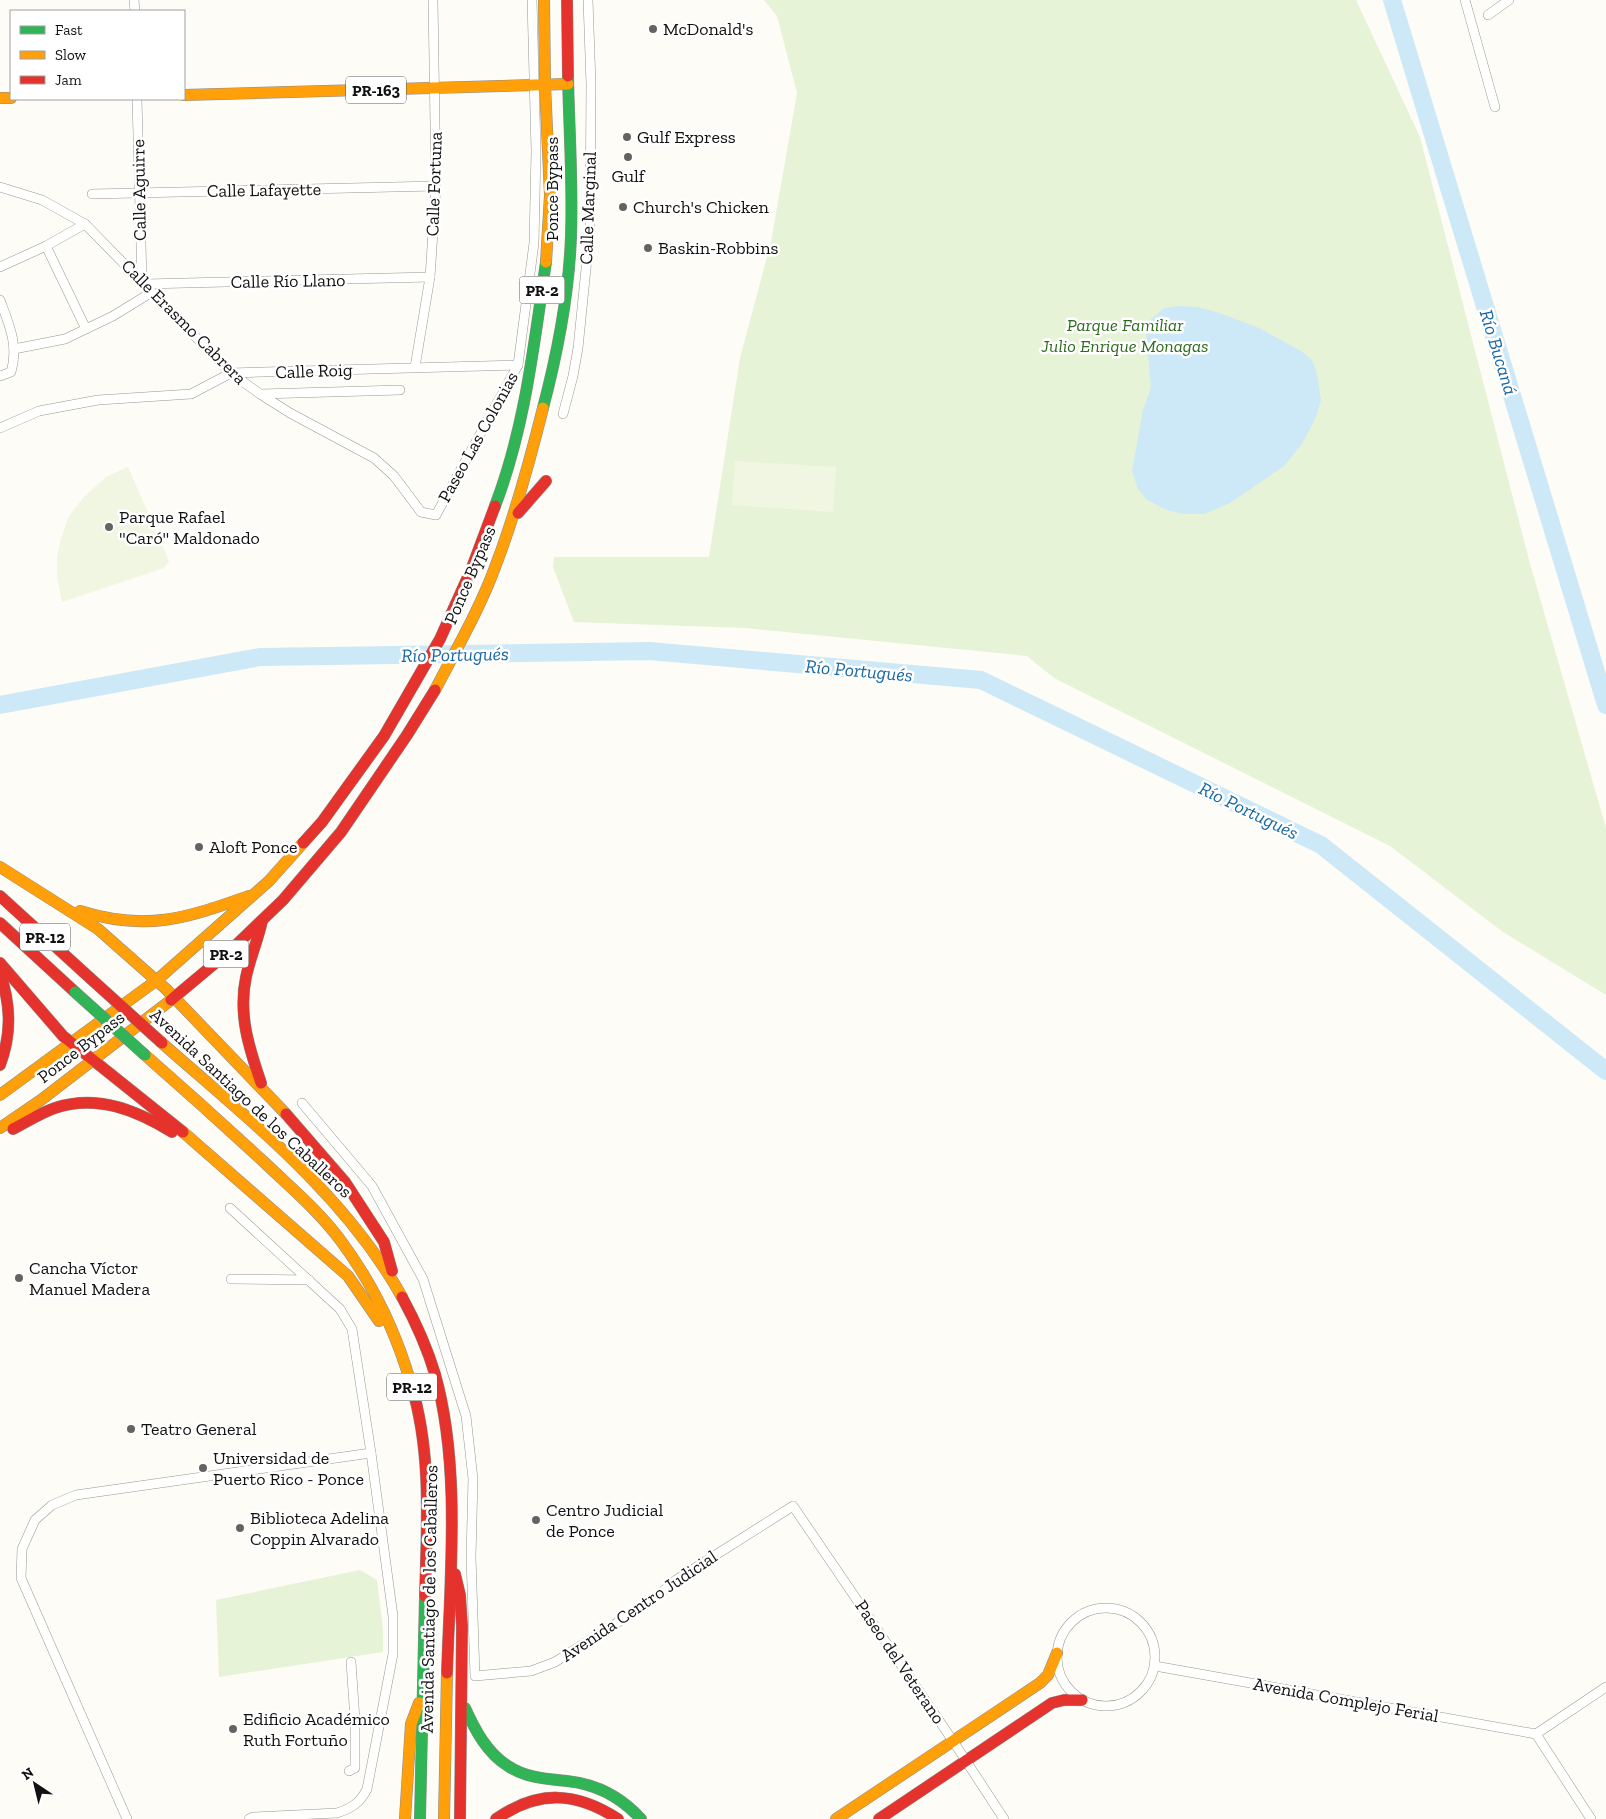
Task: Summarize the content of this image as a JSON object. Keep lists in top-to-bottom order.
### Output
{
  "streets": {
    "main road": [
      "PR-163",
      "Ponce Bypass",
      "PR-2",
      "PR-12",
      "Avenida Santiago de los Caballeros"
    ],
    "street": [
      "Calle Fortuna",
      "Calle Aguirre",
      "Calle Lafayette",
      "Calle Marginal",
      "Calle Río Llano",
      "Calle Erasmo Cabrera",
      "Calle Roig",
      "Paseo Las Colonias",
      "Avenida Centro Judicial",
      "Paseo del Veterano",
      "Avenida Complejo Ferial"
    ]
  },
  "crossings": [
    ["PR-163", "Calle Fortuna"],
    ["PR-163", "Ponce Bypass"],
    ["PR-163", "Paseo Las Colonias"],
    ["Calle Fortuna", "Calle Lafayette"],
    ["Calle Fortuna", "Calle Río Llano"],
    ["Calle Fortuna", "Calle Roig"],
    ["Ponce Bypass", "Paseo Las Colonias"],
    ["Calle Aguirre", "Calle Lafayette"],
    ["Calle Aguirre", "Calle Río Llano"],
    ["Calle Aguirre", "Calle Erasmo Cabrera"],
    ["Calle Río Llano", "Calle Erasmo Cabrera"],
    ["Calle Erasmo Cabrera", "Calle Roig"],
    ["Calle Erasmo Cabrera", "Paseo Las Colonias"],
    ["Calle Roig", "Paseo Las Colonias"],
    ["Avenida Centro Judicial", "Paseo del Veterano"]
  ],
  "water": ["Río Bucaná", "Río Portugués"],
  "parks": ["Parque Familiar Julio Enrique Monagas"],
  "places": [
    "McDonald's",
    "Gulf Express",
    "Gulf",
    "Church's Chicken",
    "Baskin-Robbins",
    "Parque Rafael \"Caró\" Maldonado",
    "Aloft Ponce",
    "Cancha Víctor Manuel Madera",
    "Teatro General",
    "Universidad de Puerto Rico - Ponce",
    "Centro Judicial de Ponce",
    "Biblioteca Adelina Coppin Alvarado",
    "Edificio Académico Ruth Fortuño"
  ],
  "legend": ["Fast", "Slow", "Jam"],
  "north": "top left"
}
